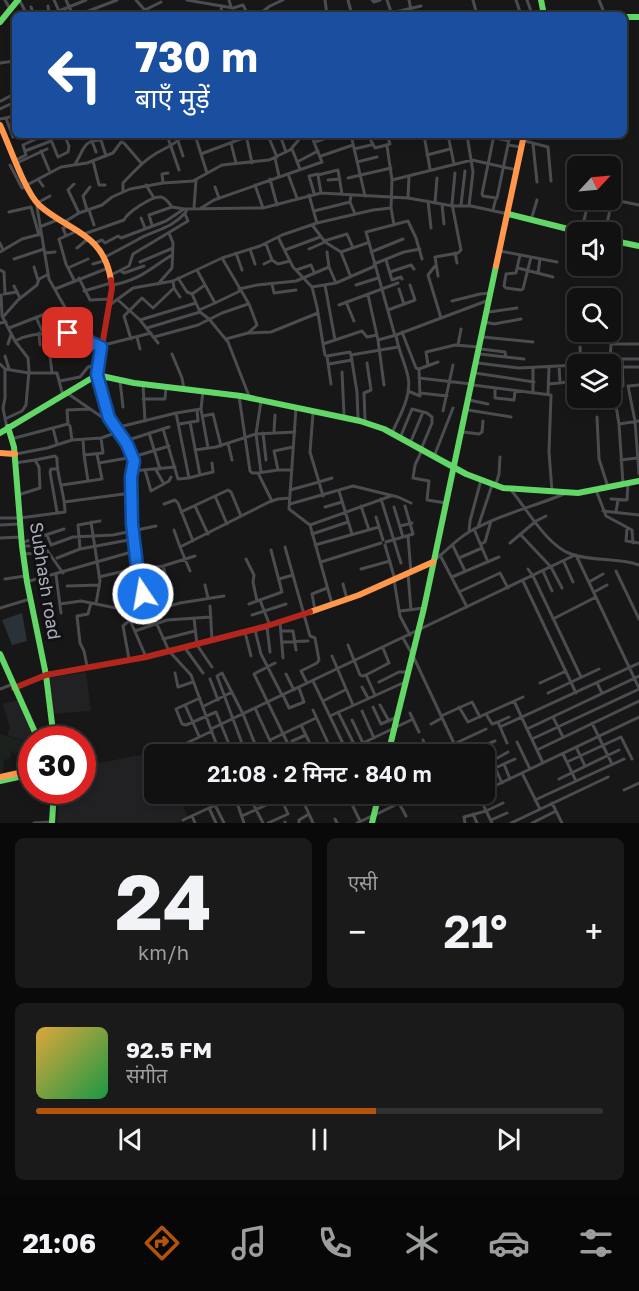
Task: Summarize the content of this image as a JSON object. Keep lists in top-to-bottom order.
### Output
{
  "streets": {
    "main road": ["Subhash road"]
  },
  "north": "top right",
  "page": {
    "turn": ["730 m", "बाएँ मुड़ें"],
    "limit": "30",
    "trip": "21:08 · 2 मिनट · 840 m",
    "tile": [
      ["24", "km/h"],
      "एसी"
    ],
    "heat": ["−", "21°", "+"],
    "song": ["92.5 FM", "संगीत"],
    "tabs": "21:06"
  }
}
